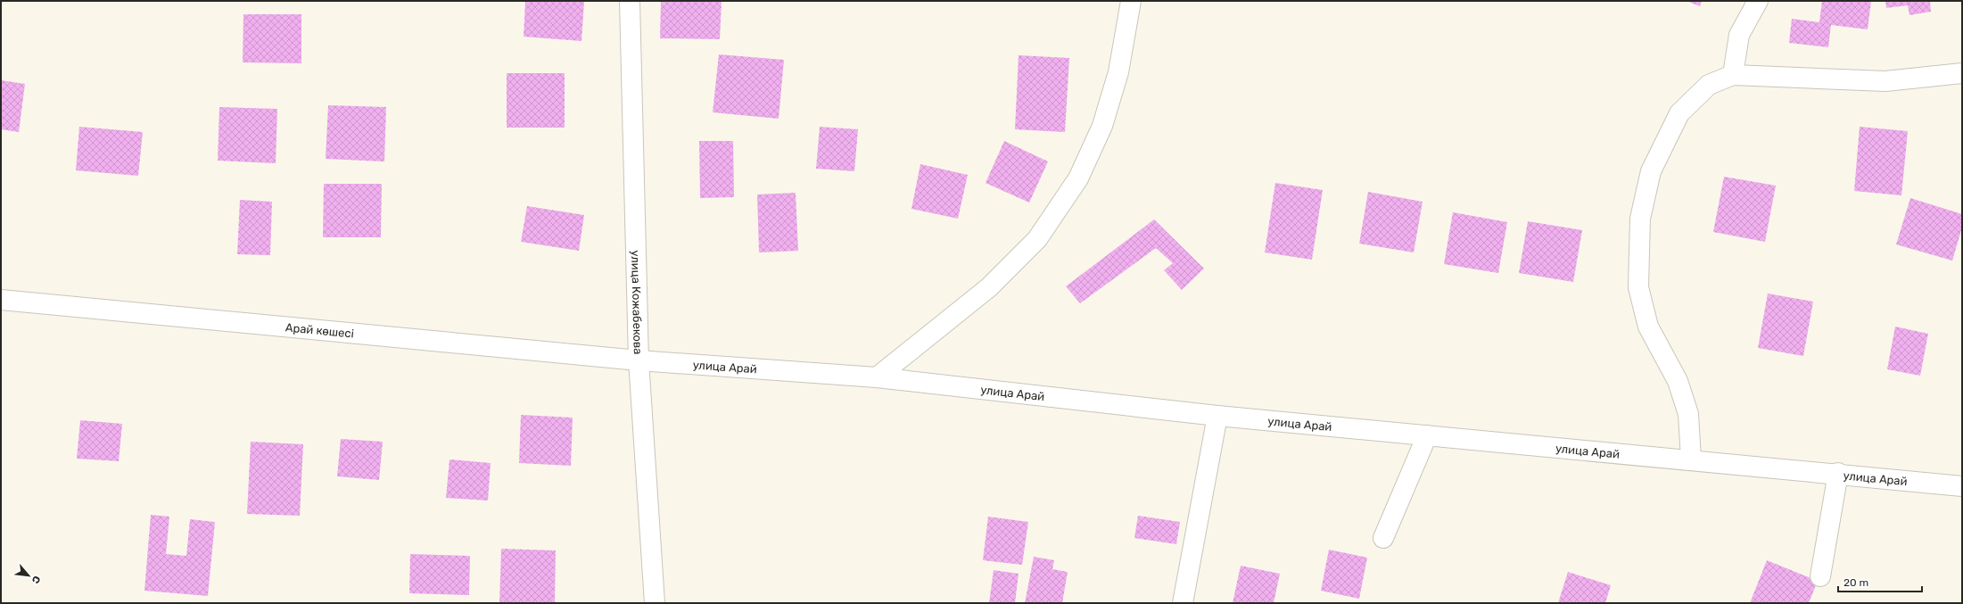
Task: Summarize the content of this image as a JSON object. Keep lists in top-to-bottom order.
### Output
{
  "streets": {
    "street": ["улица Кожабекова", "Арай көшесі", "улица Арай"]
  },
  "crossings": [
    ["улица Кожабекова", "Арай көшесі"],
    ["улица Кожабекова", "улица Арай"],
    ["Арай көшесі", "улица Арай"]
  ],
  "scale_bar": "20 m",
  "north": "bottom right"
}
